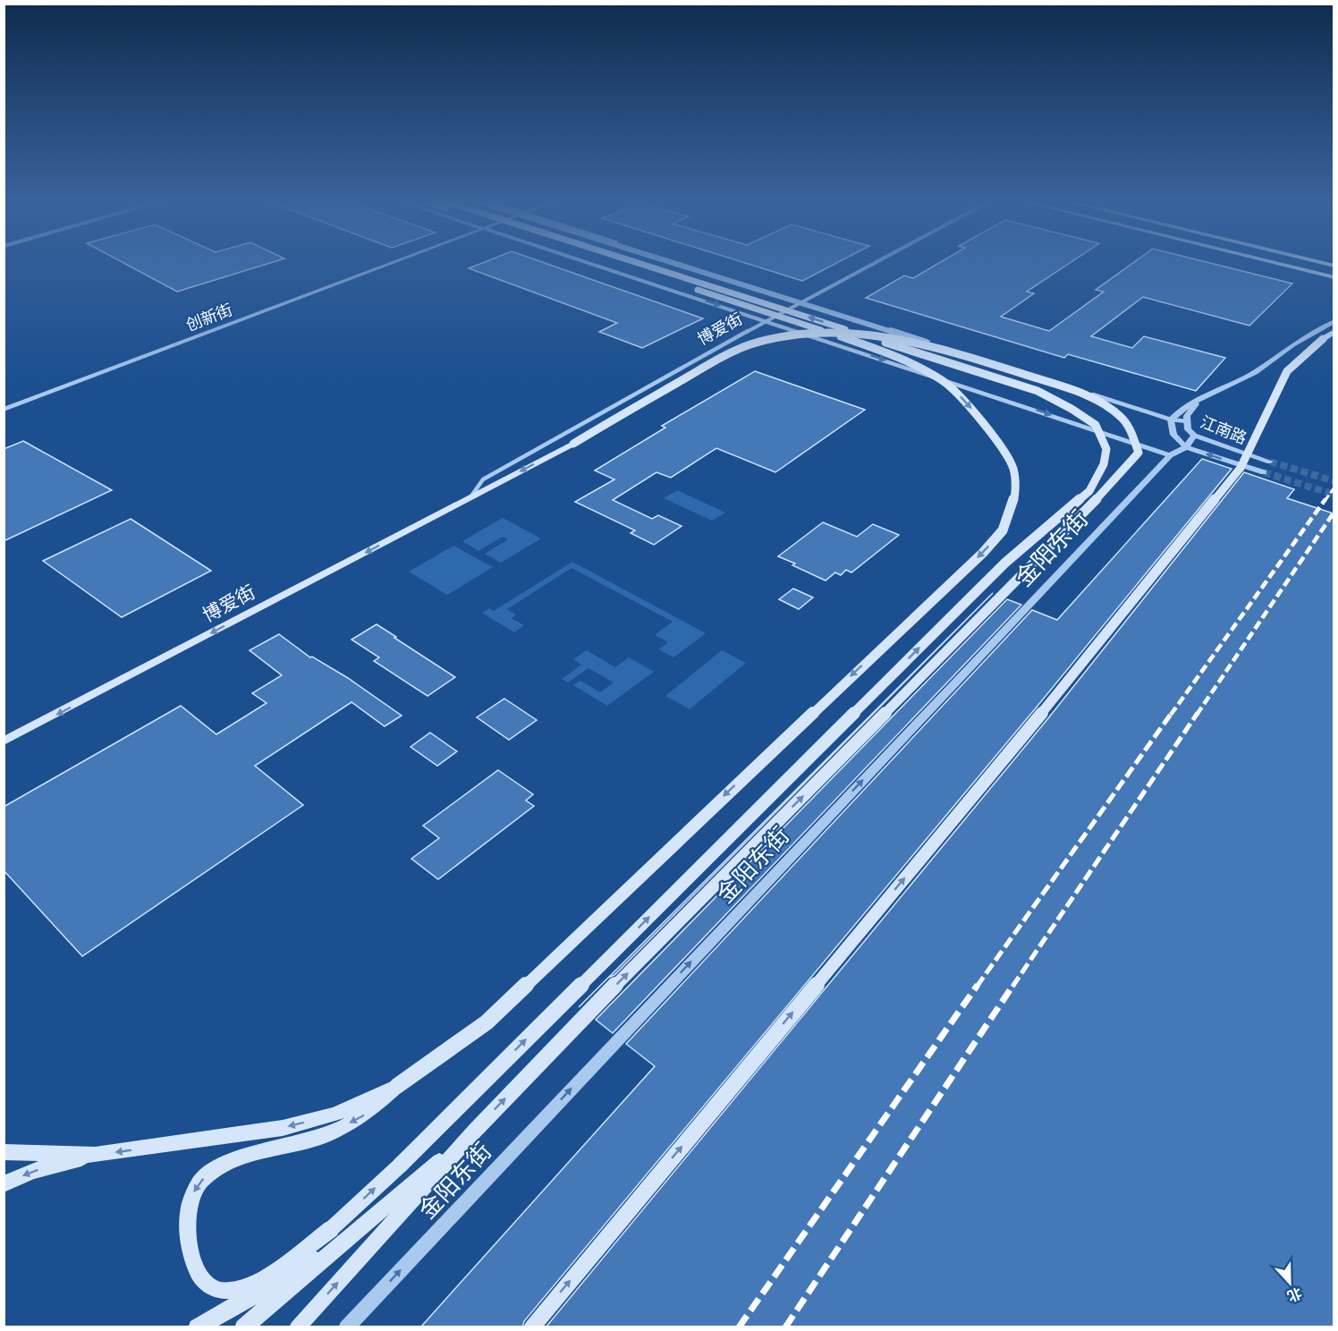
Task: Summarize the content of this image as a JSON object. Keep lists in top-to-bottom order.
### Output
{
  "streets": {
    "main road": ["博爱街"],
    "street": ["创新街", "江南路", "金阳东街"]
  },
  "crossings": [
    ["江南路", "金阳东街"]
  ],
  "one_way": ["金阳东街"],
  "north": "bottom"
}
